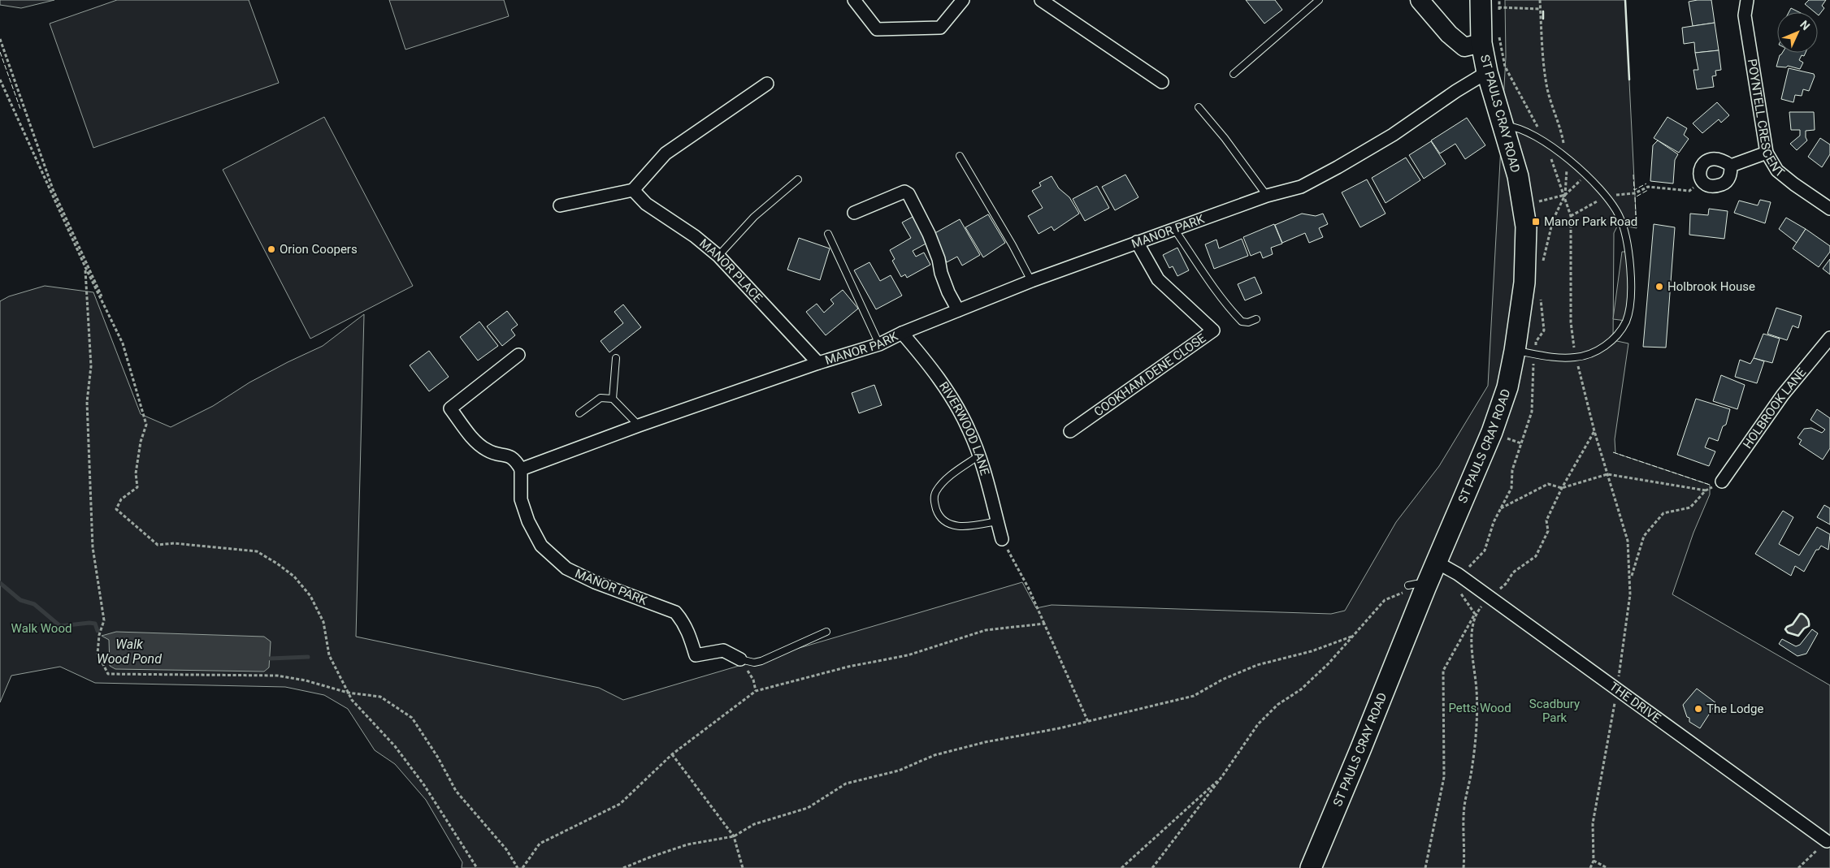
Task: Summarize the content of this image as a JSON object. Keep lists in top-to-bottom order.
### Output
{
  "streets": {
    "main road": ["ST PAULS CRAY ROAD"],
    "street": [
      "POYNTELL CRESCENT",
      "MANOR PARK",
      "MANOR PLACE",
      "COOKHAM DENE CLOSE",
      "HOLBROOK LANE",
      "RIVERWOOD LANE",
      "THE DRIVE"
    ]
  },
  "crossings": [
    ["ST PAULS CRAY ROAD", "MANOR PARK"],
    ["ST PAULS CRAY ROAD", "THE DRIVE"],
    ["MANOR PARK", "MANOR PLACE"],
    ["MANOR PARK", "COOKHAM DENE CLOSE"],
    ["MANOR PARK", "RIVERWOOD LANE"]
  ],
  "water": ["Walk Wood Pond"],
  "parks": ["Walk Wood", "Scadbury Park", "Petts Wood"],
  "places": {
    "transit": ["Manor Park Road"],
    "other": ["Orion Coopers", "Holbrook House", "The Lodge"]
  },
  "north": "top right"
}
